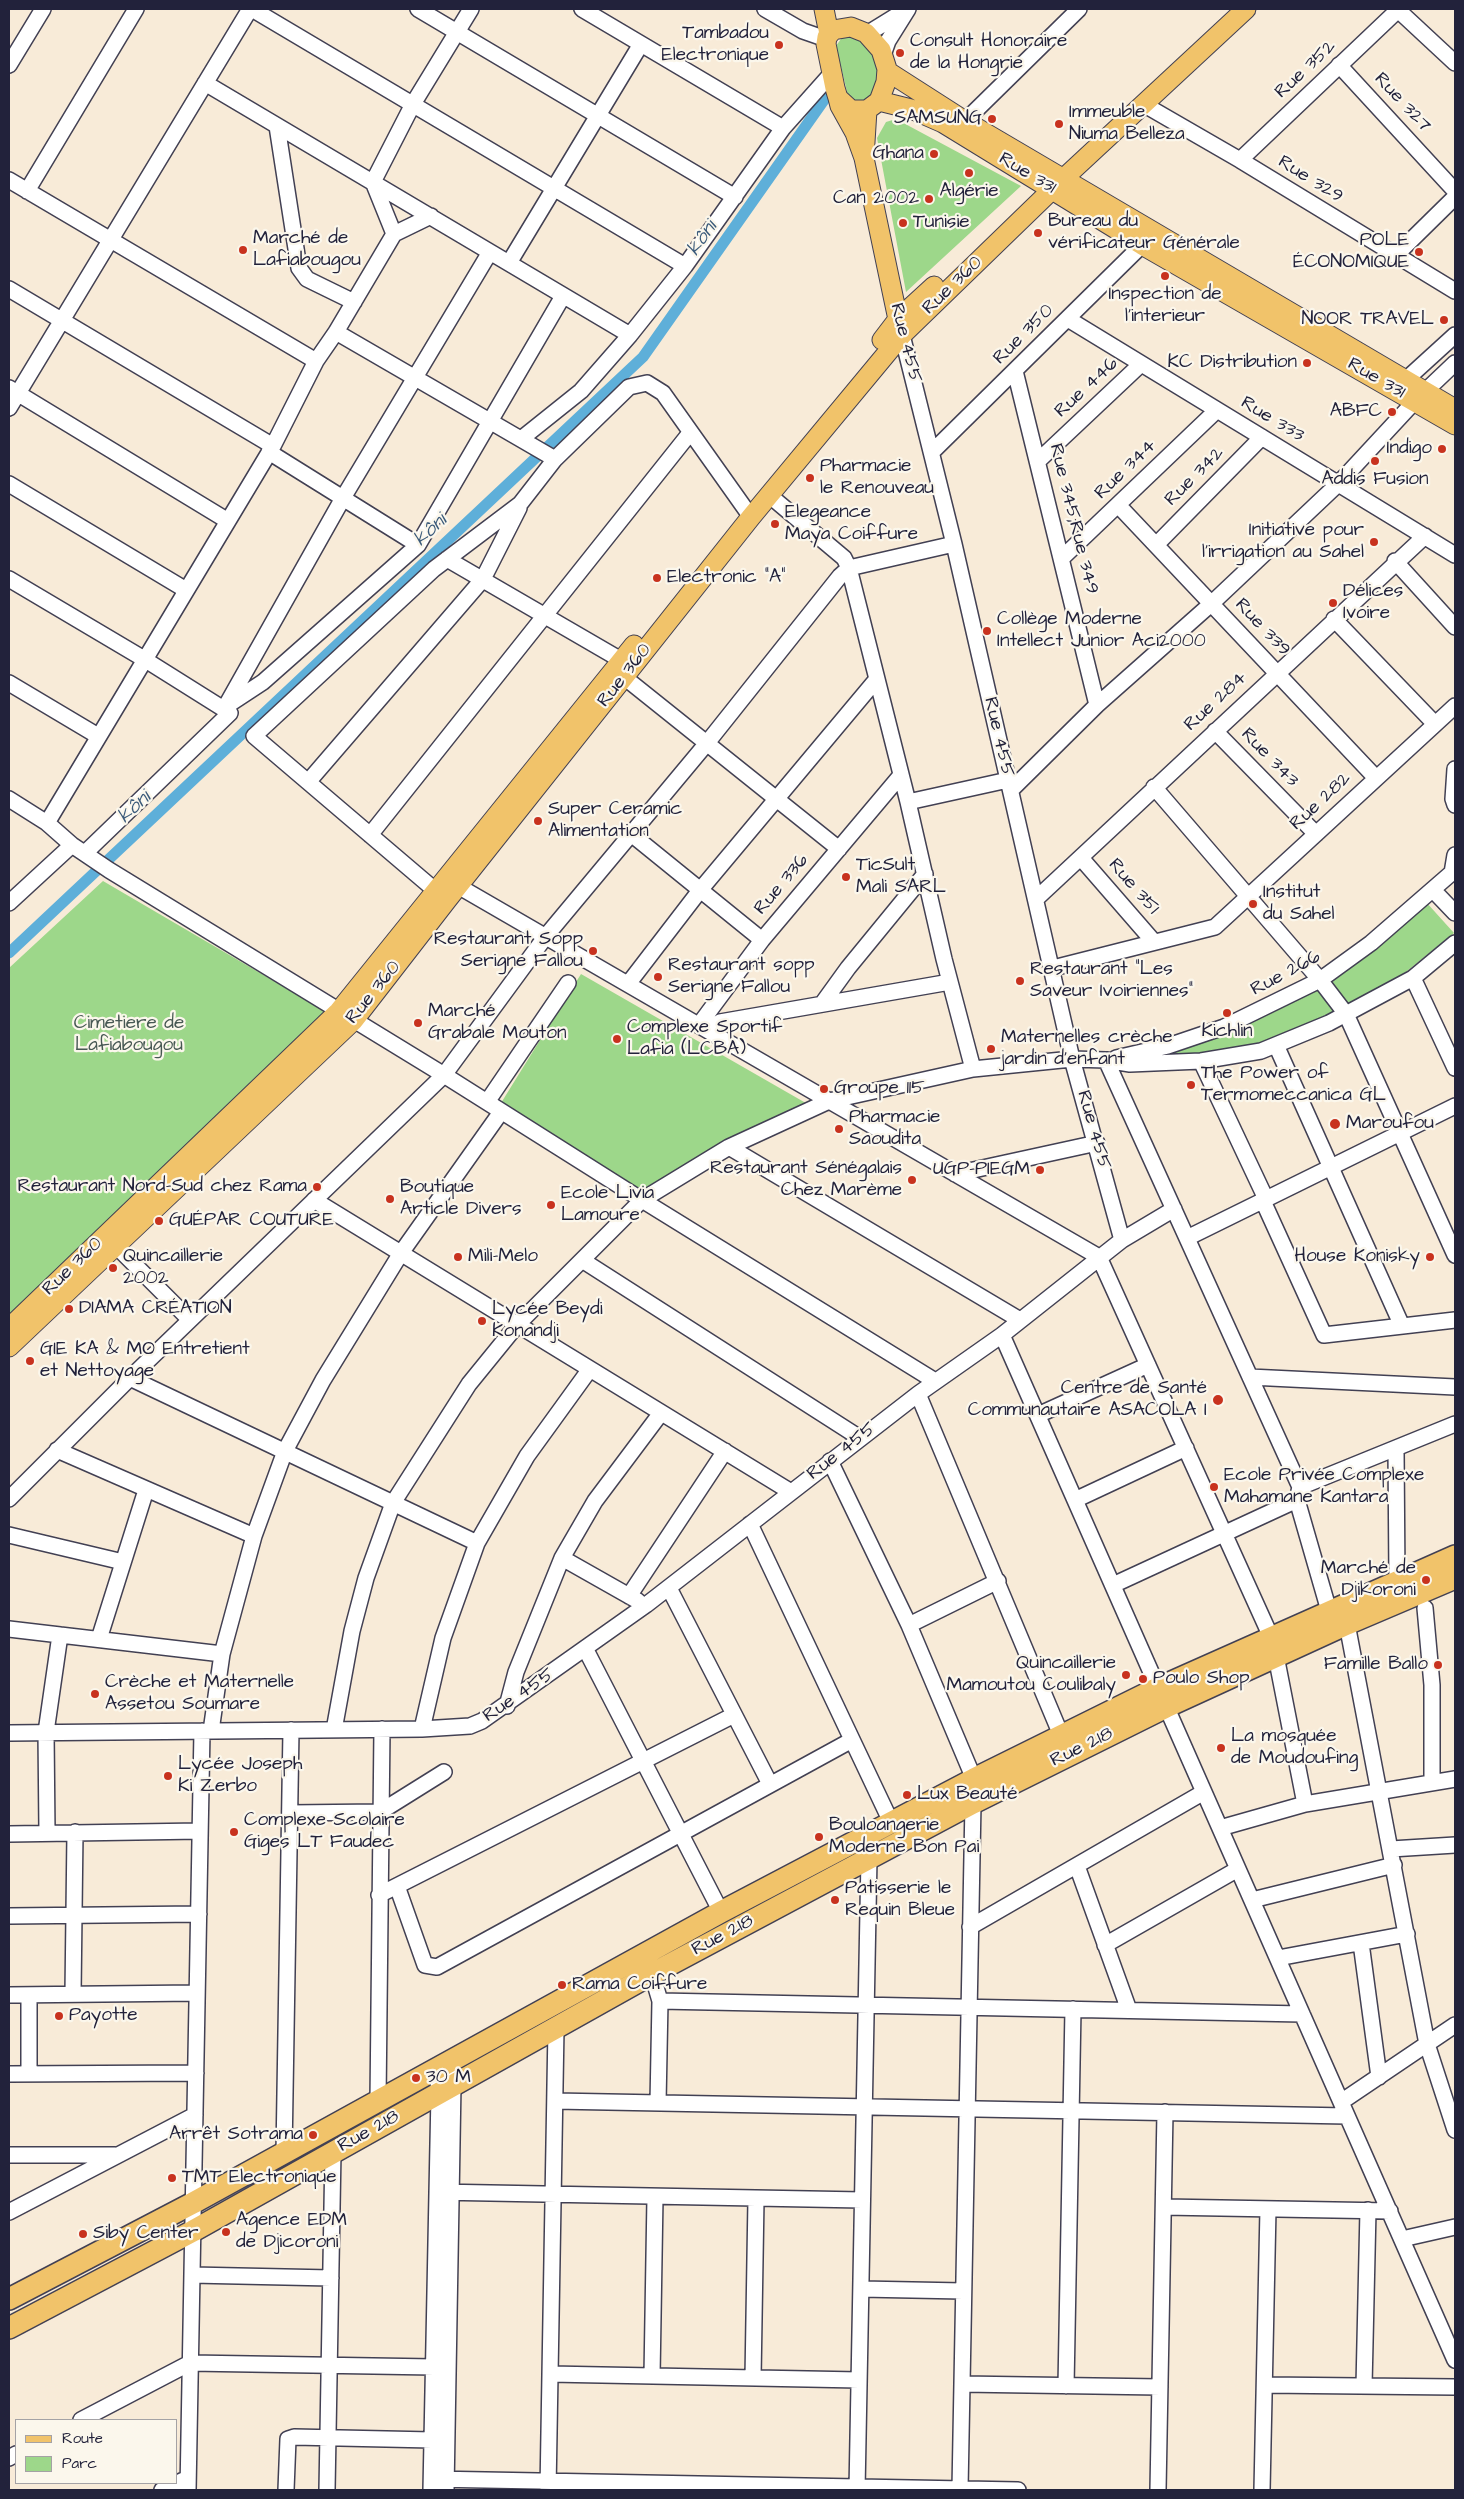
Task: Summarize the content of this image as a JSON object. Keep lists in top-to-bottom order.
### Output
{
  "streets": {
    "highway": ["Rue 218"],
    "main road": ["Rue 331", "Rue 360", "Rue 455"],
    "street": [
      "Rue 352",
      "Rue 327",
      "Rue 329",
      "Rue 350",
      "Rue 446",
      "Rue 333",
      "Rue 344",
      "Rue 342",
      "Rue 345;Rue 349",
      "Rue 339",
      "Rue 284",
      "Rue 343",
      "Rue 282",
      "Rue 336",
      "Rue 351",
      "Rue 266"
    ]
  },
  "crossings": [
    ["Rue 352", "Rue 327"],
    ["Rue 352", "Rue 329"],
    ["Rue 331", "Rue 360"],
    ["Rue 331", "Rue 350"],
    ["Rue 331", "Rue 455"],
    ["Rue 329", "Rue 360"],
    ["Rue 360", "Rue 455"],
    ["Rue 350", "Rue 455"],
    ["Rue 350", "Rue 333"],
    ["Rue 350", "Rue 345;Rue 349"],
    ["Rue 455", "Rue 284"],
    ["Rue 455", "Rue 266"],
    ["Rue 446", "Rue 333"],
    ["Rue 446", "Rue 345;Rue 349"],
    ["Rue 333", "Rue 344"],
    ["Rue 333", "Rue 342"],
    ["Rue 333", "Rue 284"],
    ["Rue 344", "Rue 345;Rue 349"],
    ["Rue 344", "Rue 339"],
    ["Rue 342", "Rue 339"],
    ["Rue 339", "Rue 284"],
    ["Rue 339", "Rue 282"],
    ["Rue 284", "Rue 343"],
    ["Rue 284", "Rue 351"],
    ["Rue 343", "Rue 282"],
    ["Rue 282", "Rue 351"]
  ],
  "water": ["kôni"],
  "parks": ["Cimetiere de Lafiabougou"],
  "places": [
    "Tambadou Electronique",
    "Consult Honoraire de la Hongrie",
    "SAMSUNG",
    "Immeuble Niuma Belleza",
    "Ghana",
    "Algérie",
    "Can 2002",
    "Tunisie",
    "Bureau du vérificateur Générale",
    "Marché de Lafiabougou",
    "POLE ÉCONOMIQUE",
    "Inspection de l'interieur",
    "NOOR TRAVEL",
    "KC Distribution",
    "ABFC",
    "Indigo",
    "Addis Fusion",
    "Pharmacie le Renouveau",
    "Elegeance Maya Coiffure",
    "Initiative pour l'irrigation au Sahel",
    "Electronic \"A\"",
    "Délices Ivoire",
    "Collège Moderne Intellect Junior Aci2000",
    "Super Ceramic Alimentation",
    "TicSult Mali SARL",
    "Institut du Sahel",
    "Restaurant Sopp Serigne Fallou",
    "Restaurant sopp Serigne Fallou",
    "Restaurant \"Les Saveur Ivoiriennes\"",
    "Kichlin",
    "Marché Grabale Mouton",
    "Complexe Sportif Lafia (LCBA)",
    "Maternelles crèche jardin d'enfant",
    "The Power of Termomeccanica GL",
    "Groupe 115",
    "Maroufou",
    "Pharmacie Saoudita",
    "UGP-PIEGM",
    "Restaurant Sénégalais Chez Marème",
    "Restaurant Nord-Sud chez Rama",
    "Boutique Article Divers",
    "Ecole Livia Lamoure",
    "GUÉPAR COUTURE",
    "Mili-Melo",
    "House Konisky",
    "Quincaillerie 2002",
    "DIAMA CRÉATION",
    "Lycée Beydi Konandji",
    "GIE KA & MO Entretient et Nettoyage",
    "Centre de Santé Communautaire ASACOLA I",
    "Ecole Privée Complexe Mahamane Kantara",
    "Marché de Djikoroni",
    "Famille Ballo",
    "Quincaillerie Mamoutou Coulibaly",
    "Poulo Shop",
    "Crèche et Maternelle Assetou Soumare",
    "La mosquée de Moudoufing",
    "Lycée Joseph Ki Zerbo",
    "Lux Beauté",
    "Complexe Scolaire Giges LT Faudec",
    "Bouloangerie Moderne Bon Pai",
    "Patisserie le Requin Bleue",
    "Rama Coiffure",
    "Payotte",
    "30 M",
    "Arrêt Sotrama",
    "TMT Electronique",
    "Agence EDM de Djicoroni",
    "Siby Center"
  ],
  "legend": ["Route", "Parc"]
}
